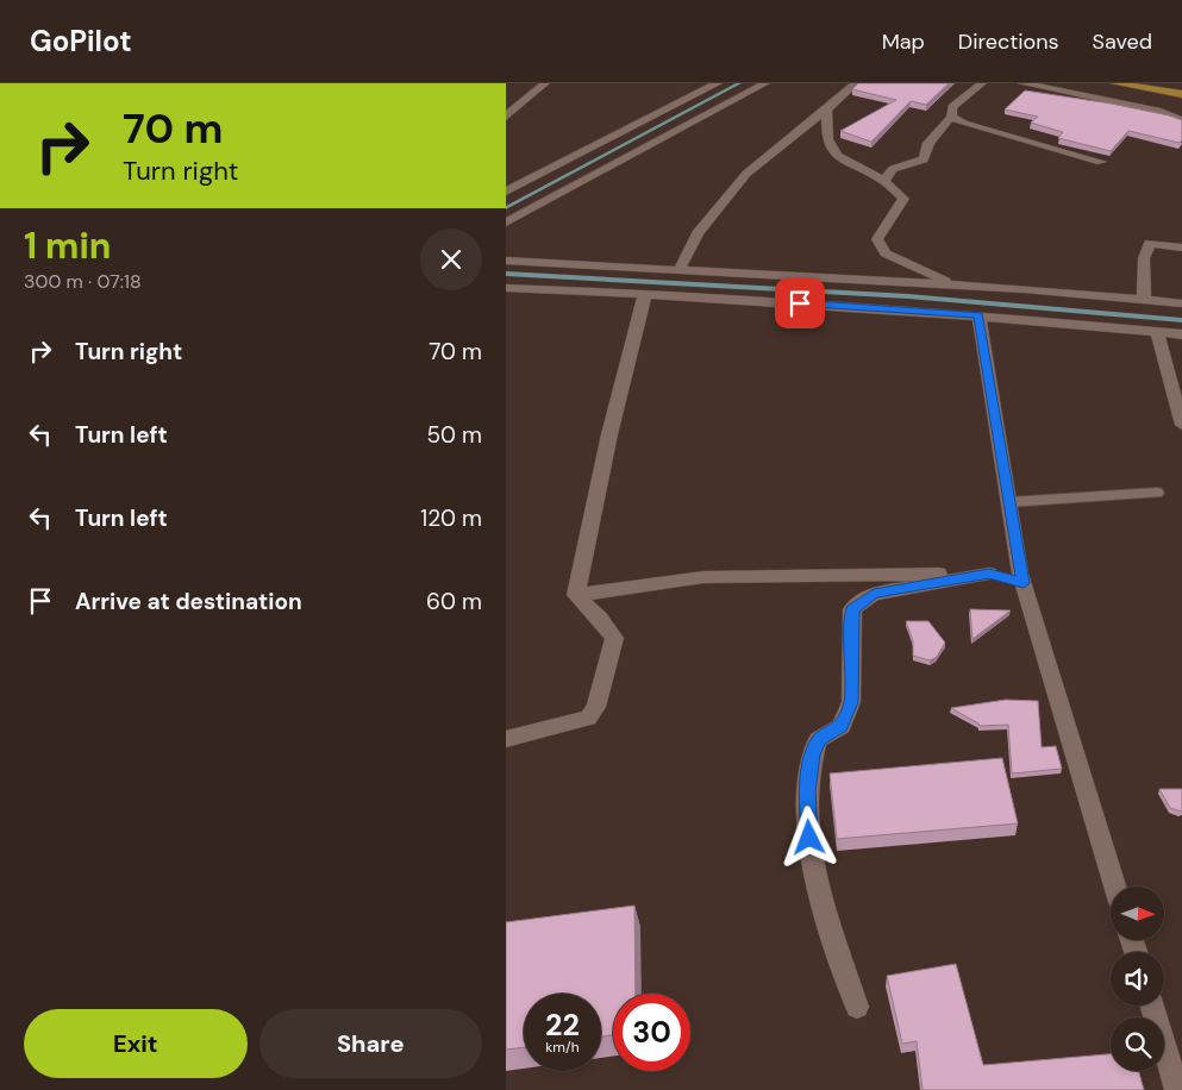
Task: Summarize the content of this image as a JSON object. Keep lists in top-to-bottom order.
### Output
{
  "north": "right",
  "page": {
    "header": "GoPilot",
    "nav": ["Map", "Directions", "Saved"],
    "turn": ["70 m", "Turn right"],
    "heading": ["1 min", "300 m · 07:18"],
    "list": [
      {
        "name": "Turn right",
        "value": "70 m"
      },
      {
        "name": "Turn left",
        "value": "50 m"
      },
      {
        "name": "Turn left",
        "value": "120 m"
      },
      {
        "name": "Arrive at destination",
        "value": "60 m"
      }
    ],
    "speed": "22 km/h",
    "limit": "30",
    "buttons": ["Exit", "Share"]
  }
}
